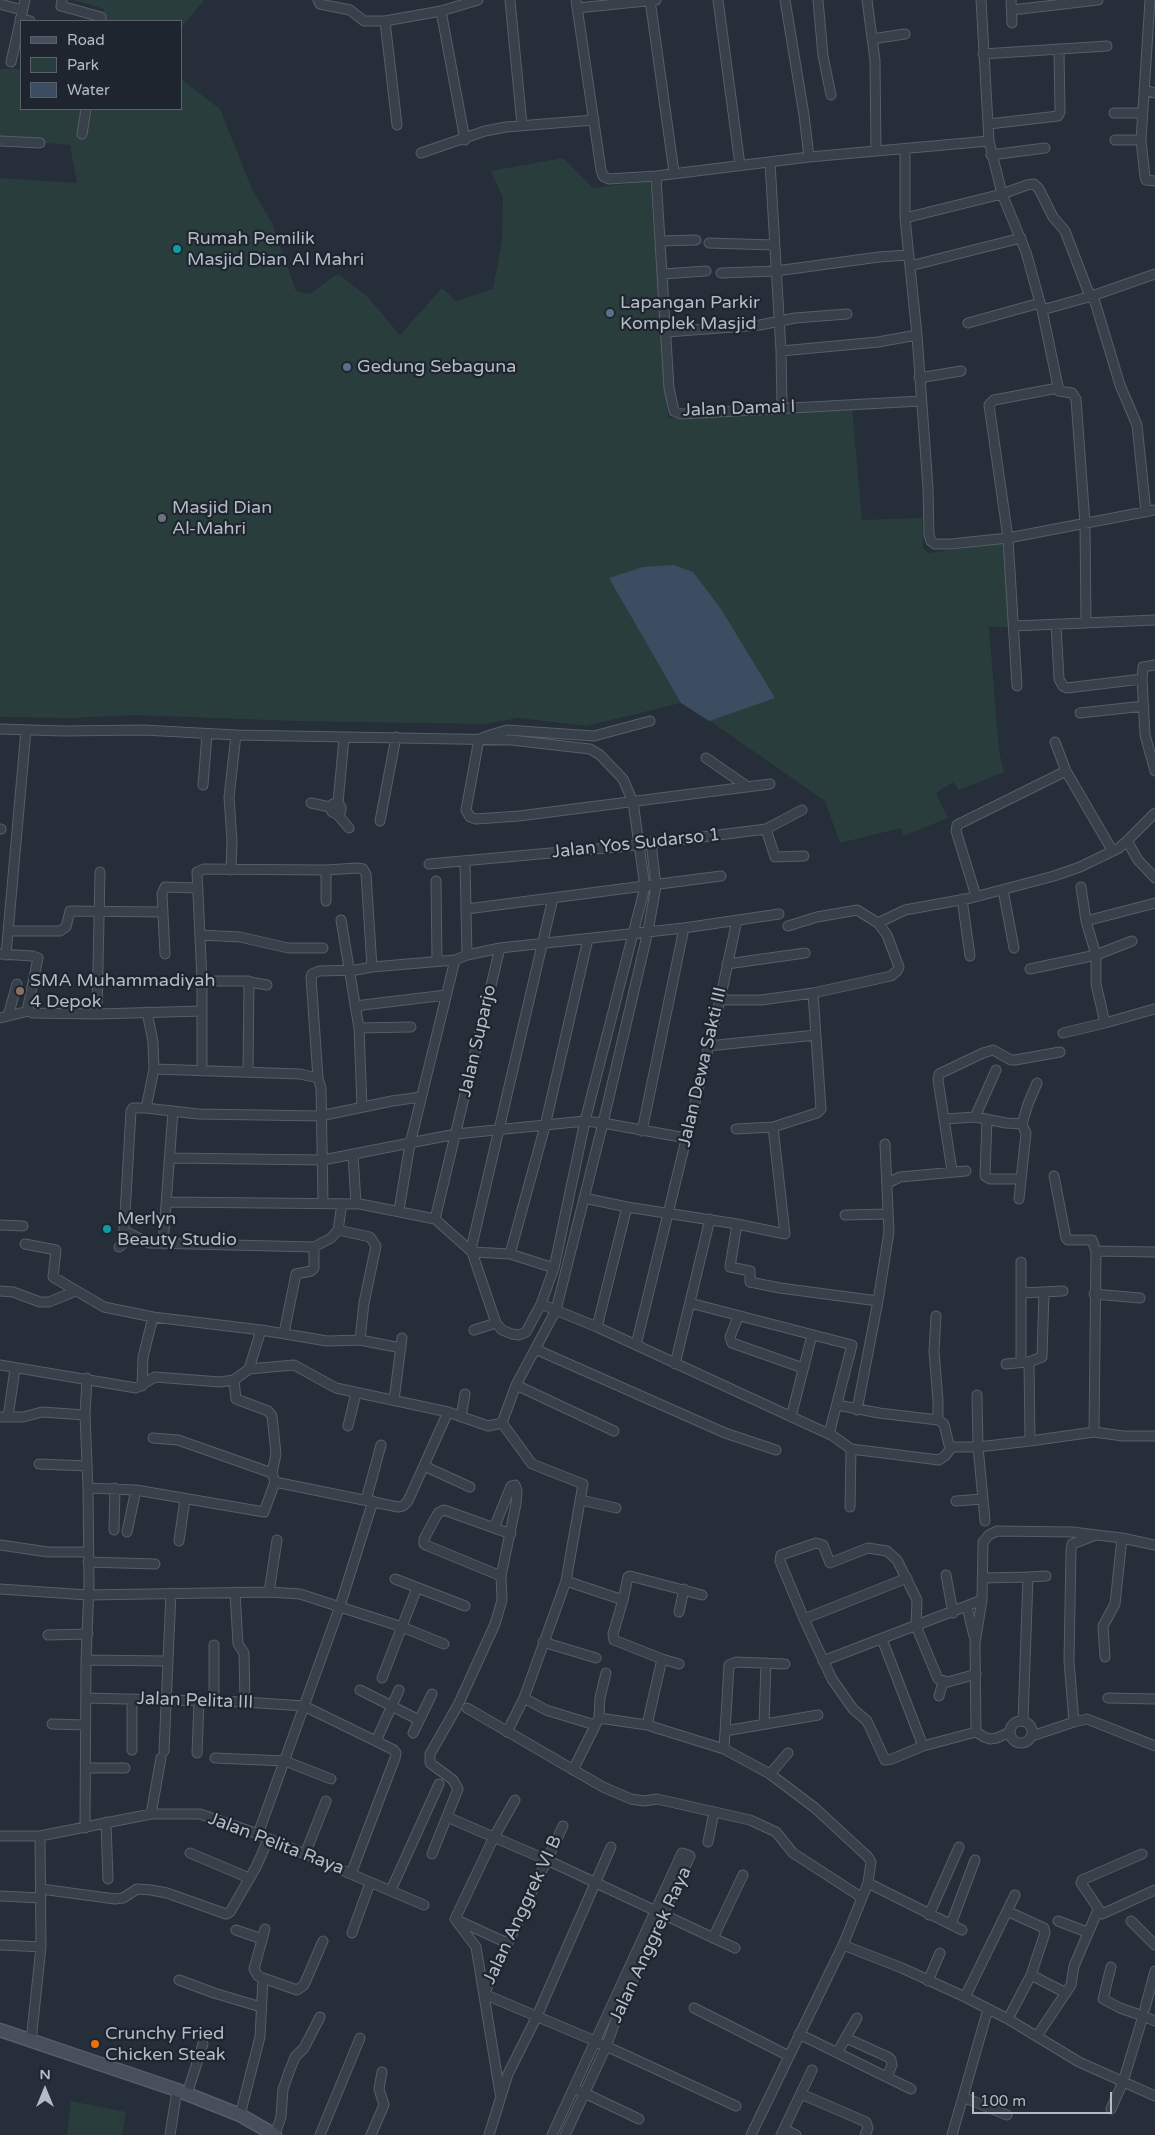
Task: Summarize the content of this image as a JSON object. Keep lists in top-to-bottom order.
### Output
{
  "streets": {
    "street": [
      "Jalan Damai I",
      "Jalan Yos Sudarso 1",
      "Jalan Suparjo",
      "Jalan Dewa Sakti III",
      "Jalan Pelita III",
      "Jalan Pelita Raya",
      "Jalan Anggrek VI B",
      "Jalan Anggrek Raya"
    ]
  },
  "crossings": [
    ["Jalan Pelita III", "Jalan Pelita Raya"]
  ],
  "places": [
    "Rumah Pemilik Masjid Dian Al Mahri",
    "Lapangan Parkir Komplek Masjid",
    "Gedung Sebaguna",
    "Masjid Dian Al-Mahri",
    "SMA Muhammadiyah 4 Depok",
    "Merlyn Beauty Studio",
    "Crunchy Fried Chicken Steak"
  ],
  "legend": ["Road", "Park", "Water"],
  "scale_bar": "100 m",
  "north": "top"
}
